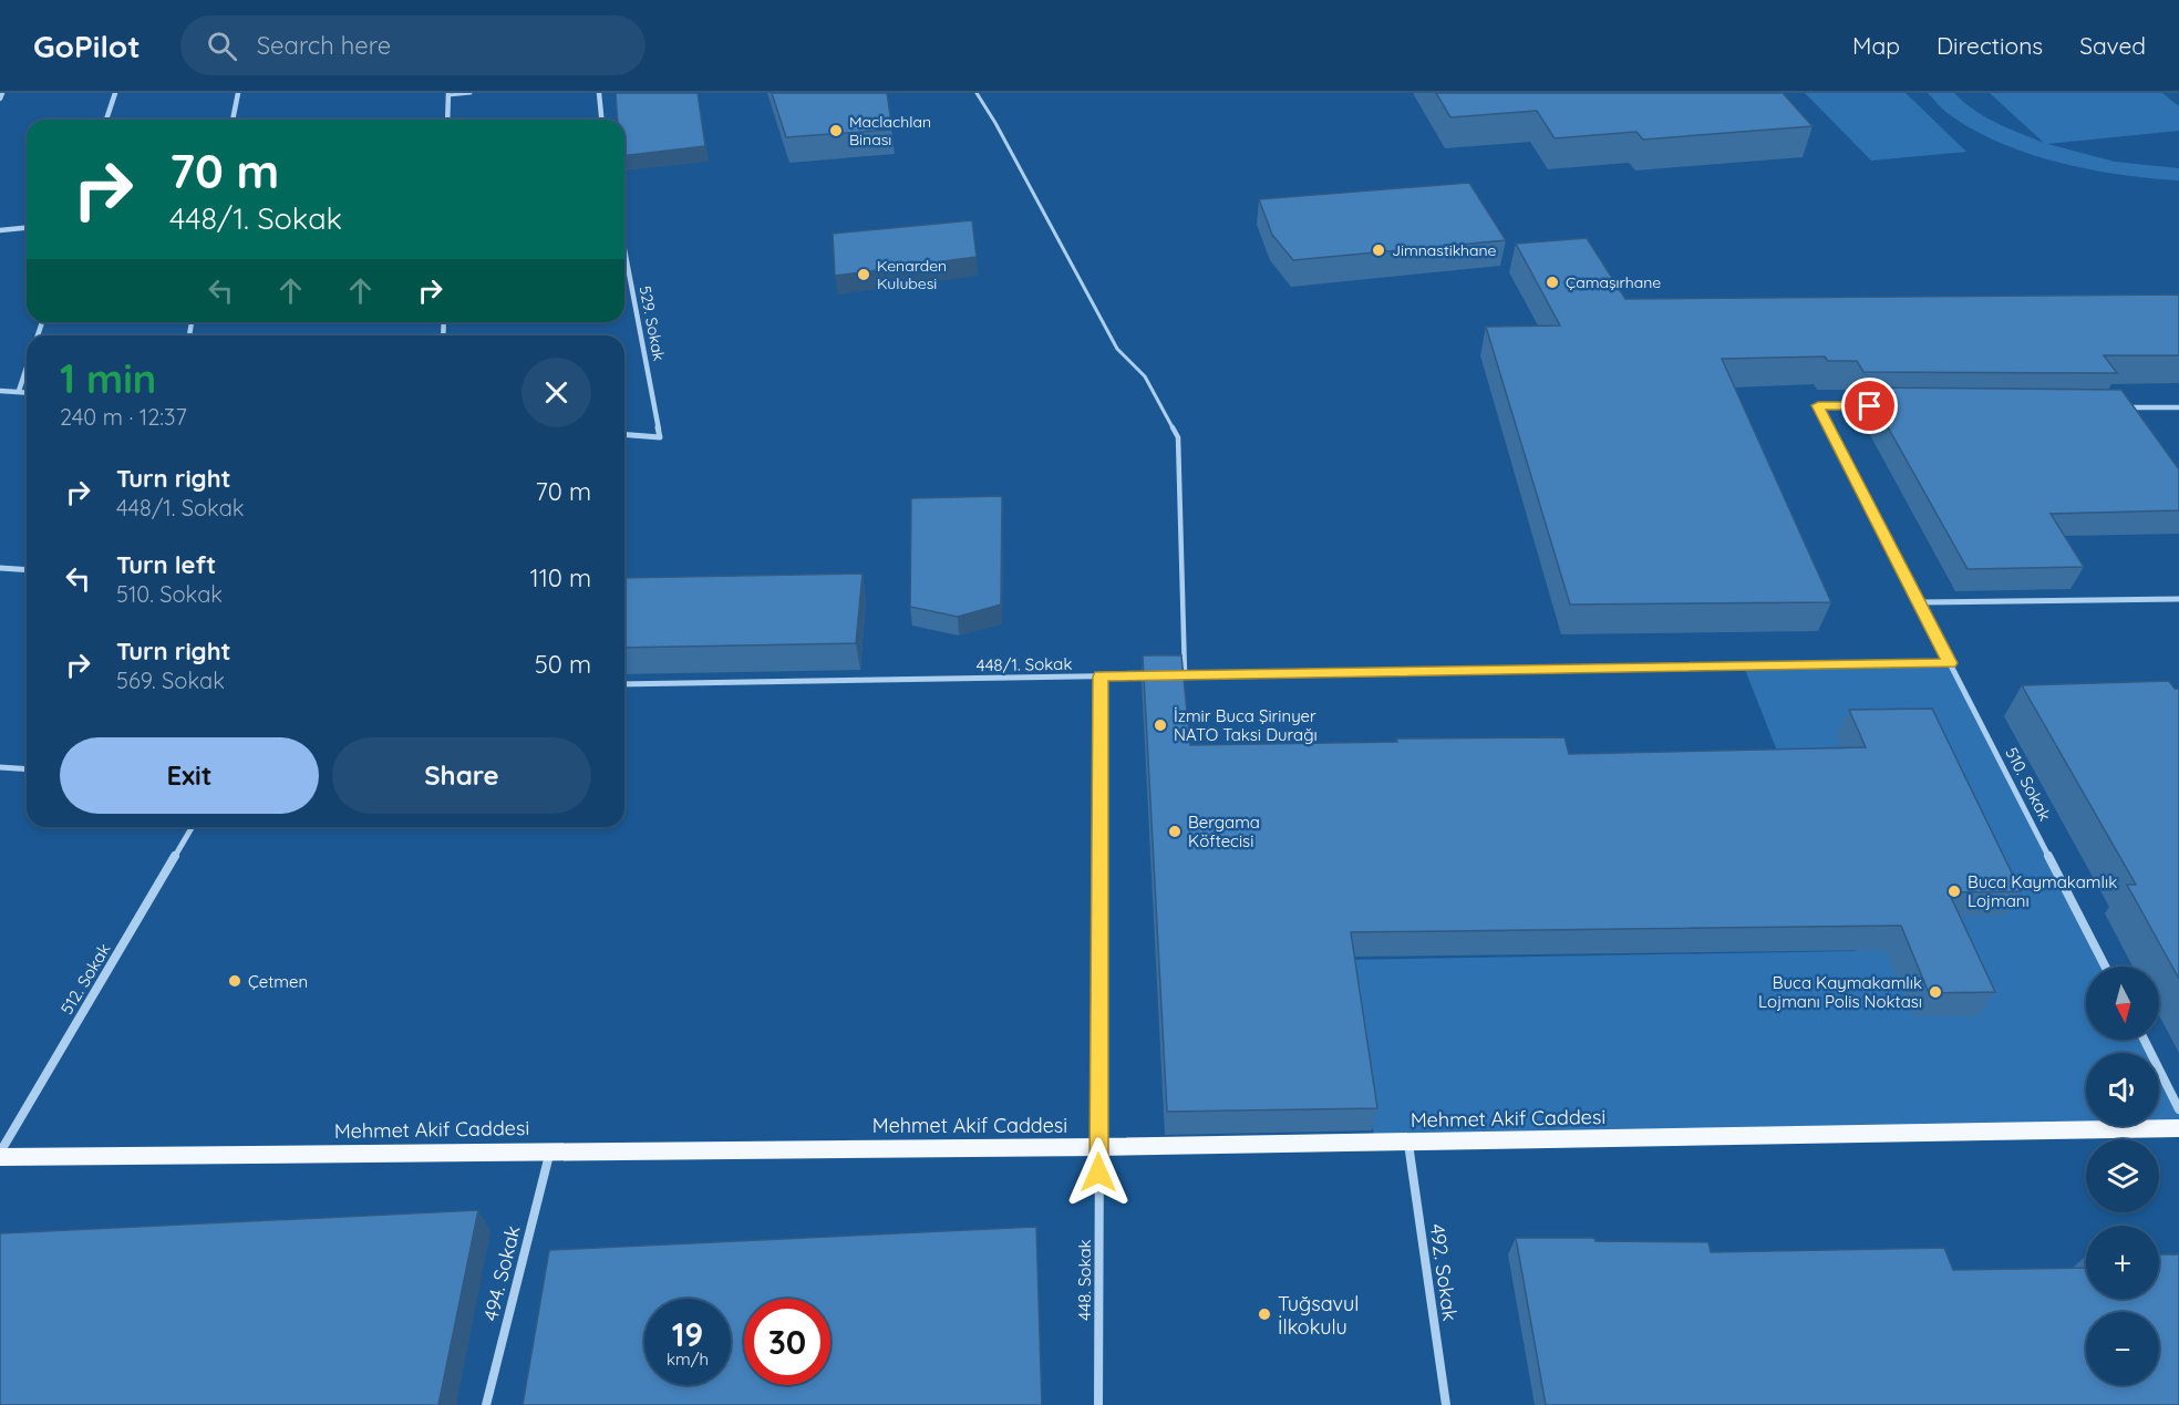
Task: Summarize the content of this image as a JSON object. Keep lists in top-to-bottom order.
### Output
{
  "streets": {
    "main road": ["Mehmet Akif Caddesi"],
    "street": [
      "529. Sokak",
      "448/1. Sokak",
      "510. Sokak",
      "512. Sokak",
      "492. Sokak",
      "494. Sokak",
      "448. Sokak"
    ]
  },
  "crossings": [
    ["448/1. Sokak", "448. Sokak"],
    ["512. Sokak", "Mehmet Akif Caddesi"],
    ["Mehmet Akif Caddesi", "492. Sokak"],
    ["Mehmet Akif Caddesi", "494. Sokak"],
    ["Mehmet Akif Caddesi", "448. Sokak"]
  ],
  "places": [
    "Maclachlan Binası",
    "Jimnastikhane",
    "Kenarden Kulubesi",
    "Çamaşırhane",
    "İzmir Buca Şirinyer NATO Taksi Durağı",
    "Bergama Köftecisi",
    "Buca Kaymakamlık Lojmanı",
    "Çetmen",
    "Buca Kaymakamlık Lojmanı Polis Noktası",
    "Tuğsavul İlkokulu"
  ],
  "north": "bottom",
  "page": {
    "header": "GoPilot",
    "search": "Search here",
    "nav": ["Map", "Directions", "Saved"],
    "turn": ["70 m", "448/1. Sokak"],
    "heading": ["1 min", "240 m · 12:37"],
    "list": [
      {
        "name": "Turn right",
        "note": "448/1. Sokak",
        "value": "70 m"
      },
      {
        "name": "Turn left",
        "note": "510. Sokak",
        "value": "110 m"
      },
      {
        "name": "Turn right",
        "note": "569. Sokak",
        "value": "50 m"
      }
    ],
    "buttons": ["Exit", "Share"],
    "map_buttons": ["+", "−"],
    "speed": "19 km/h",
    "limit": "30"
  }
}
